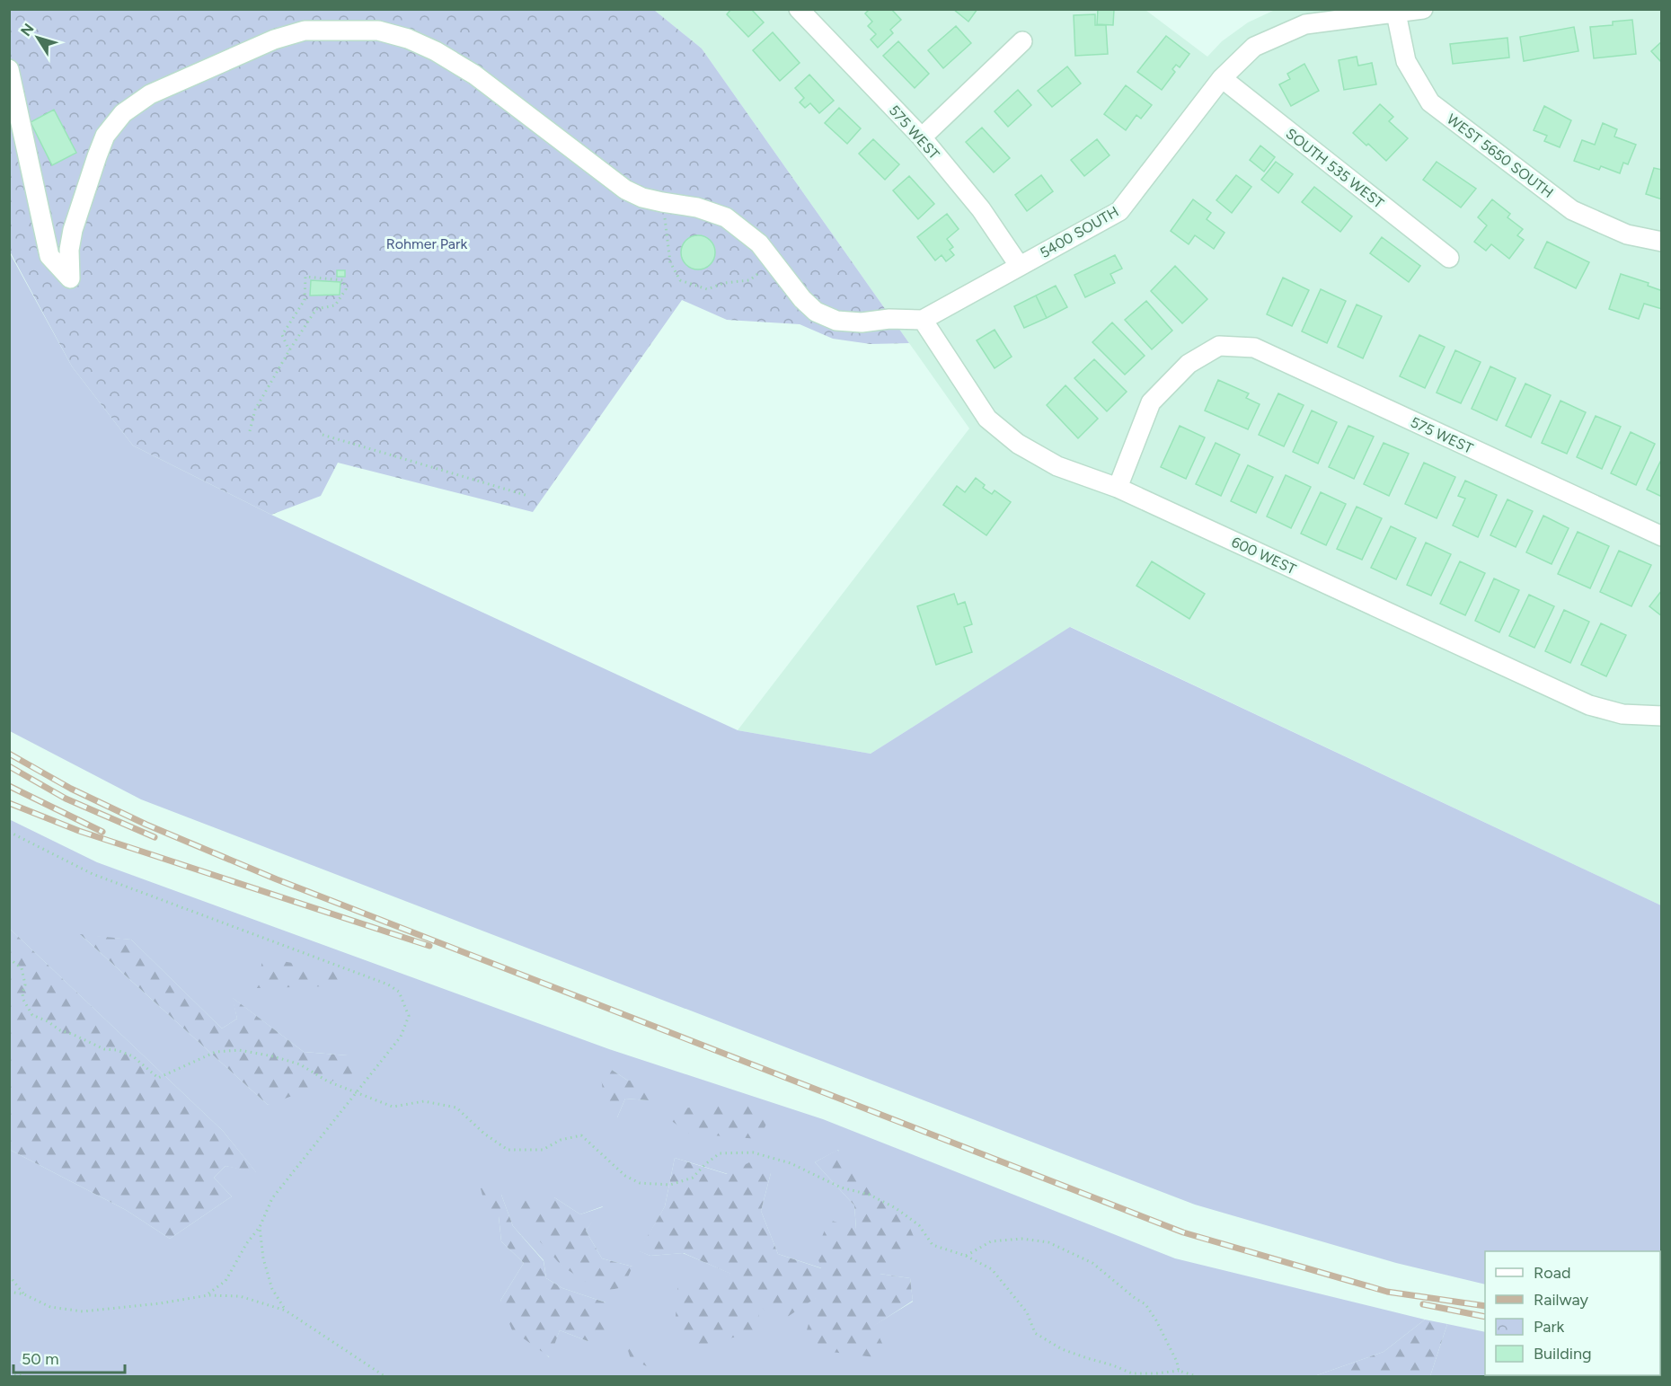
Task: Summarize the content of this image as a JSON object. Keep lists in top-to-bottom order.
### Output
{
  "streets": {
    "street": [
      "575 WEST",
      "WEST 5650 SOUTH",
      "SOUTH 535 WEST",
      "5400 SOUTH",
      "600 WEST"
    ]
  },
  "crossings": [
    ["575 WEST", "5400 SOUTH"],
    ["575 WEST", "600 WEST"],
    ["WEST 5650 SOUTH", "5400 SOUTH"],
    ["SOUTH 535 WEST", "5400 SOUTH"],
    ["5400 SOUTH", "600 WEST"]
  ],
  "parks": ["Rohmer Park"],
  "legend": [
    "Road",
    "Railway",
    "Park",
    "Building"
  ],
  "scale_bar": "50 m",
  "north": "top left"
}
